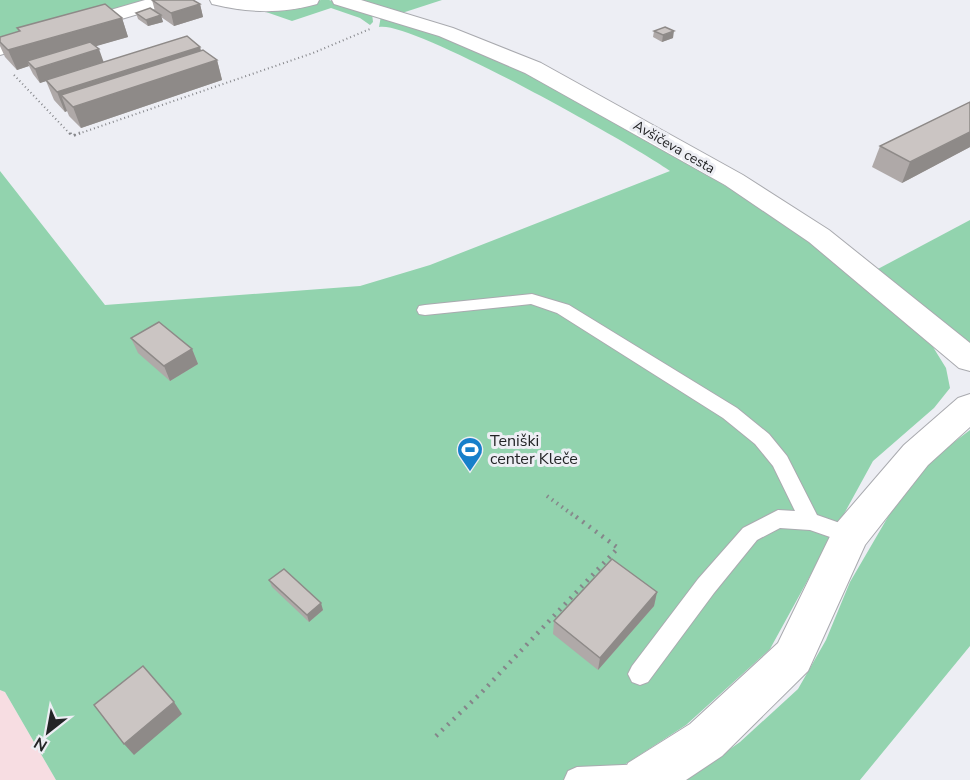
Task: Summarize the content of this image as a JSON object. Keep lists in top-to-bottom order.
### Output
{
  "streets": {
    "street": ["Avšičeva cesta"]
  },
  "places": {
    "sports": ["Teniški center Kleče"]
  },
  "north": "bottom left"
}
